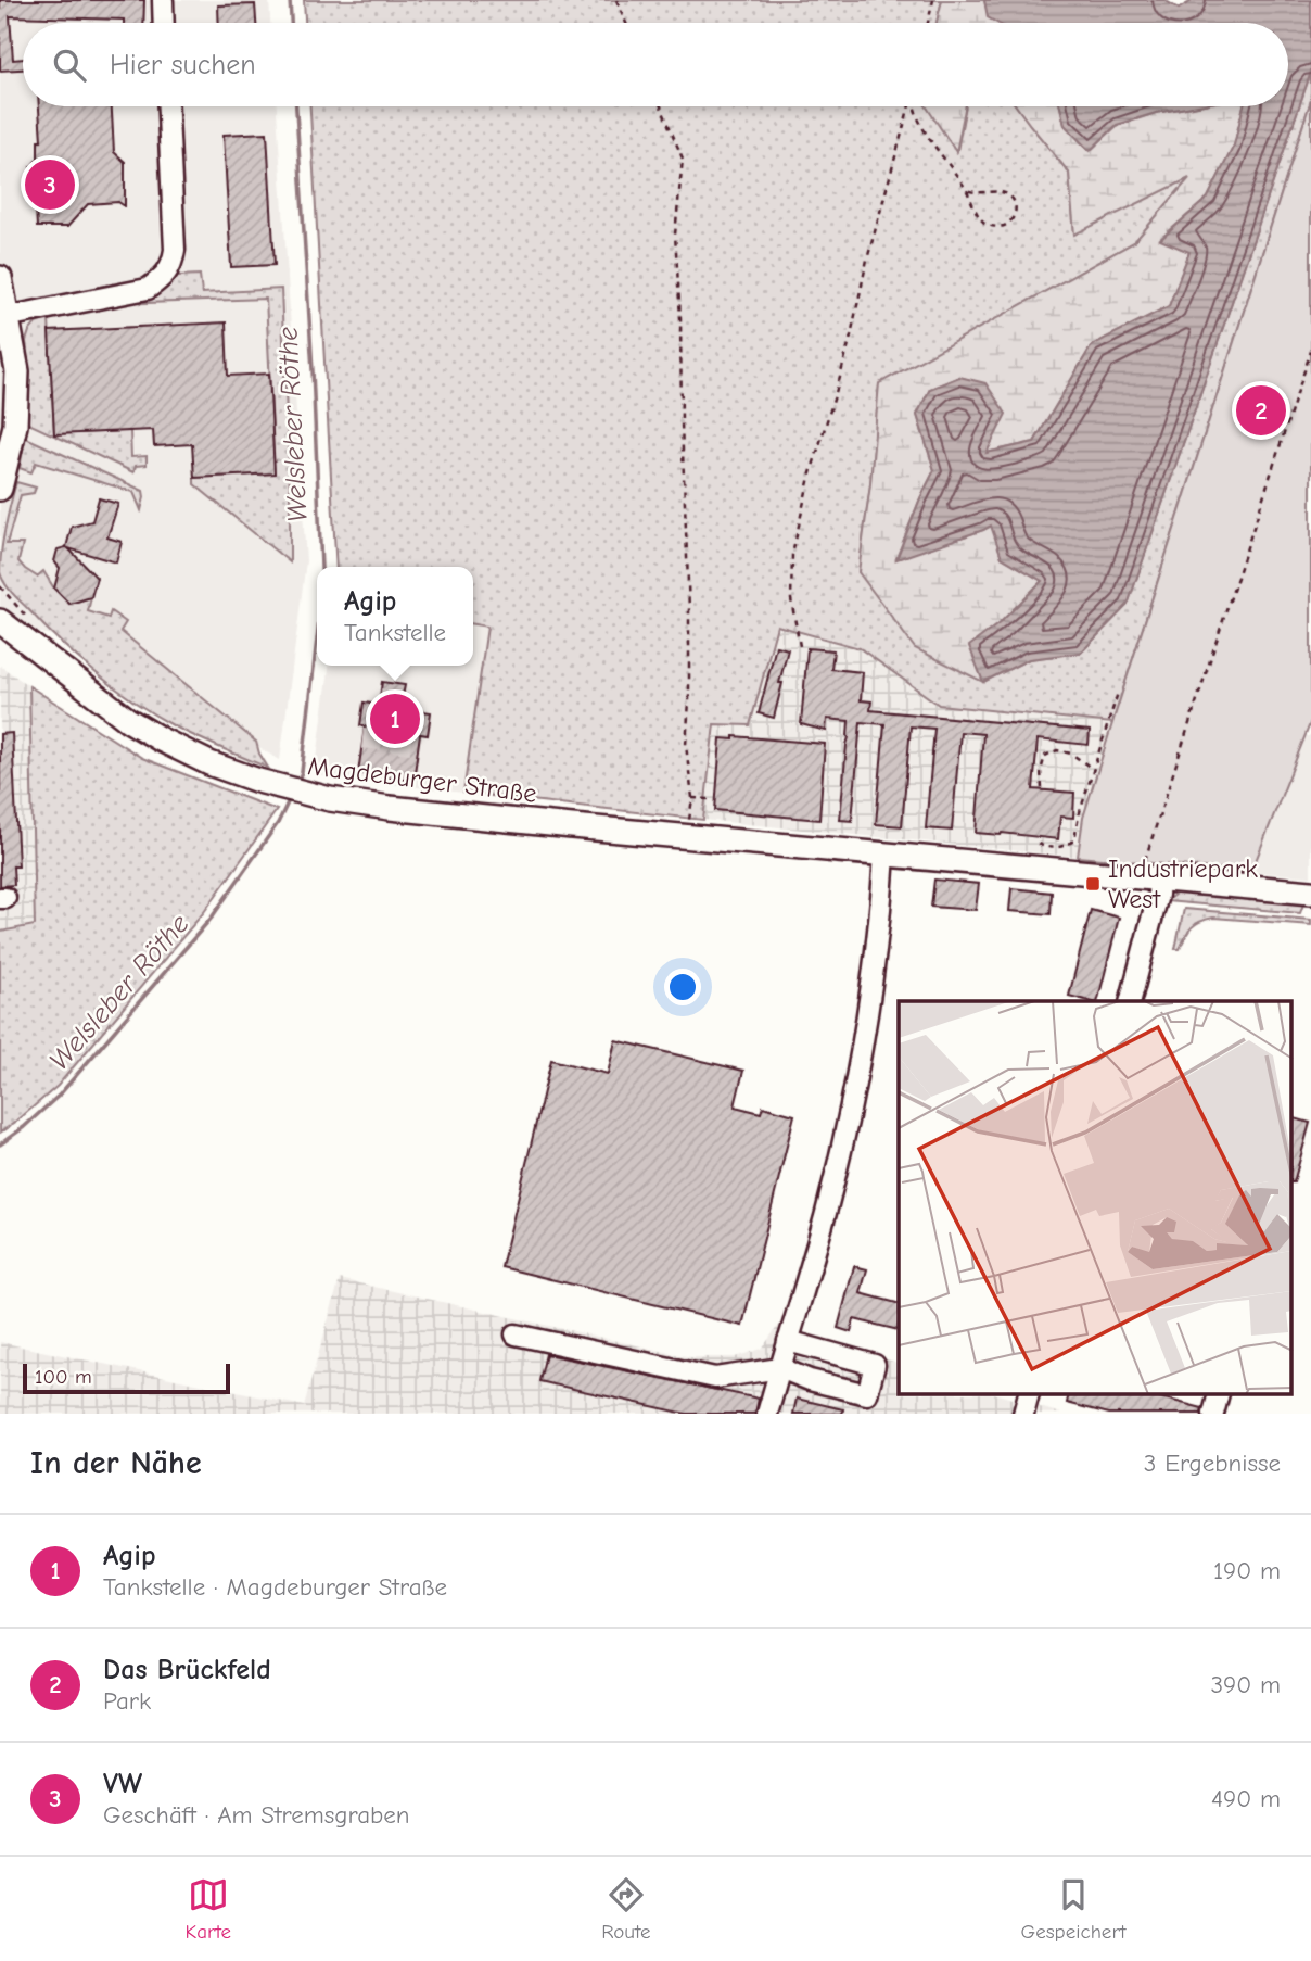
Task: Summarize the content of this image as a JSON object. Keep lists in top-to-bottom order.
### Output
{
  "streets": {
    "main road": ["Magdeburger Straße"]
  },
  "water": ["Welsleber Röthe"],
  "places": {
    "transit": ["Industriepark West"]
  },
  "scale_bar": "100 m",
  "page": {
    "search": "Hier suchen",
    "pins": ["3", "2", "1"],
    "popup": ["Agip", "Tankstelle"],
    "scale": "100 m",
    "heading": ["In der Nähe", "3 Ergebnisse"],
    "list": [
      {
        "mark": "1",
        "name": "Agip",
        "note": "Tankstelle · Magdeburger Straße",
        "value": "190 m"
      },
      {
        "mark": "2",
        "name": "Das Brückfeld",
        "note": "Park",
        "value": "390 m"
      },
      {
        "mark": "3",
        "name": "VW",
        "note": "Geschäft · Am Stremsgraben",
        "value": "490 m"
      }
    ],
    "nav": ["Karte", "Route", "Gespeichert"]
  }
}
